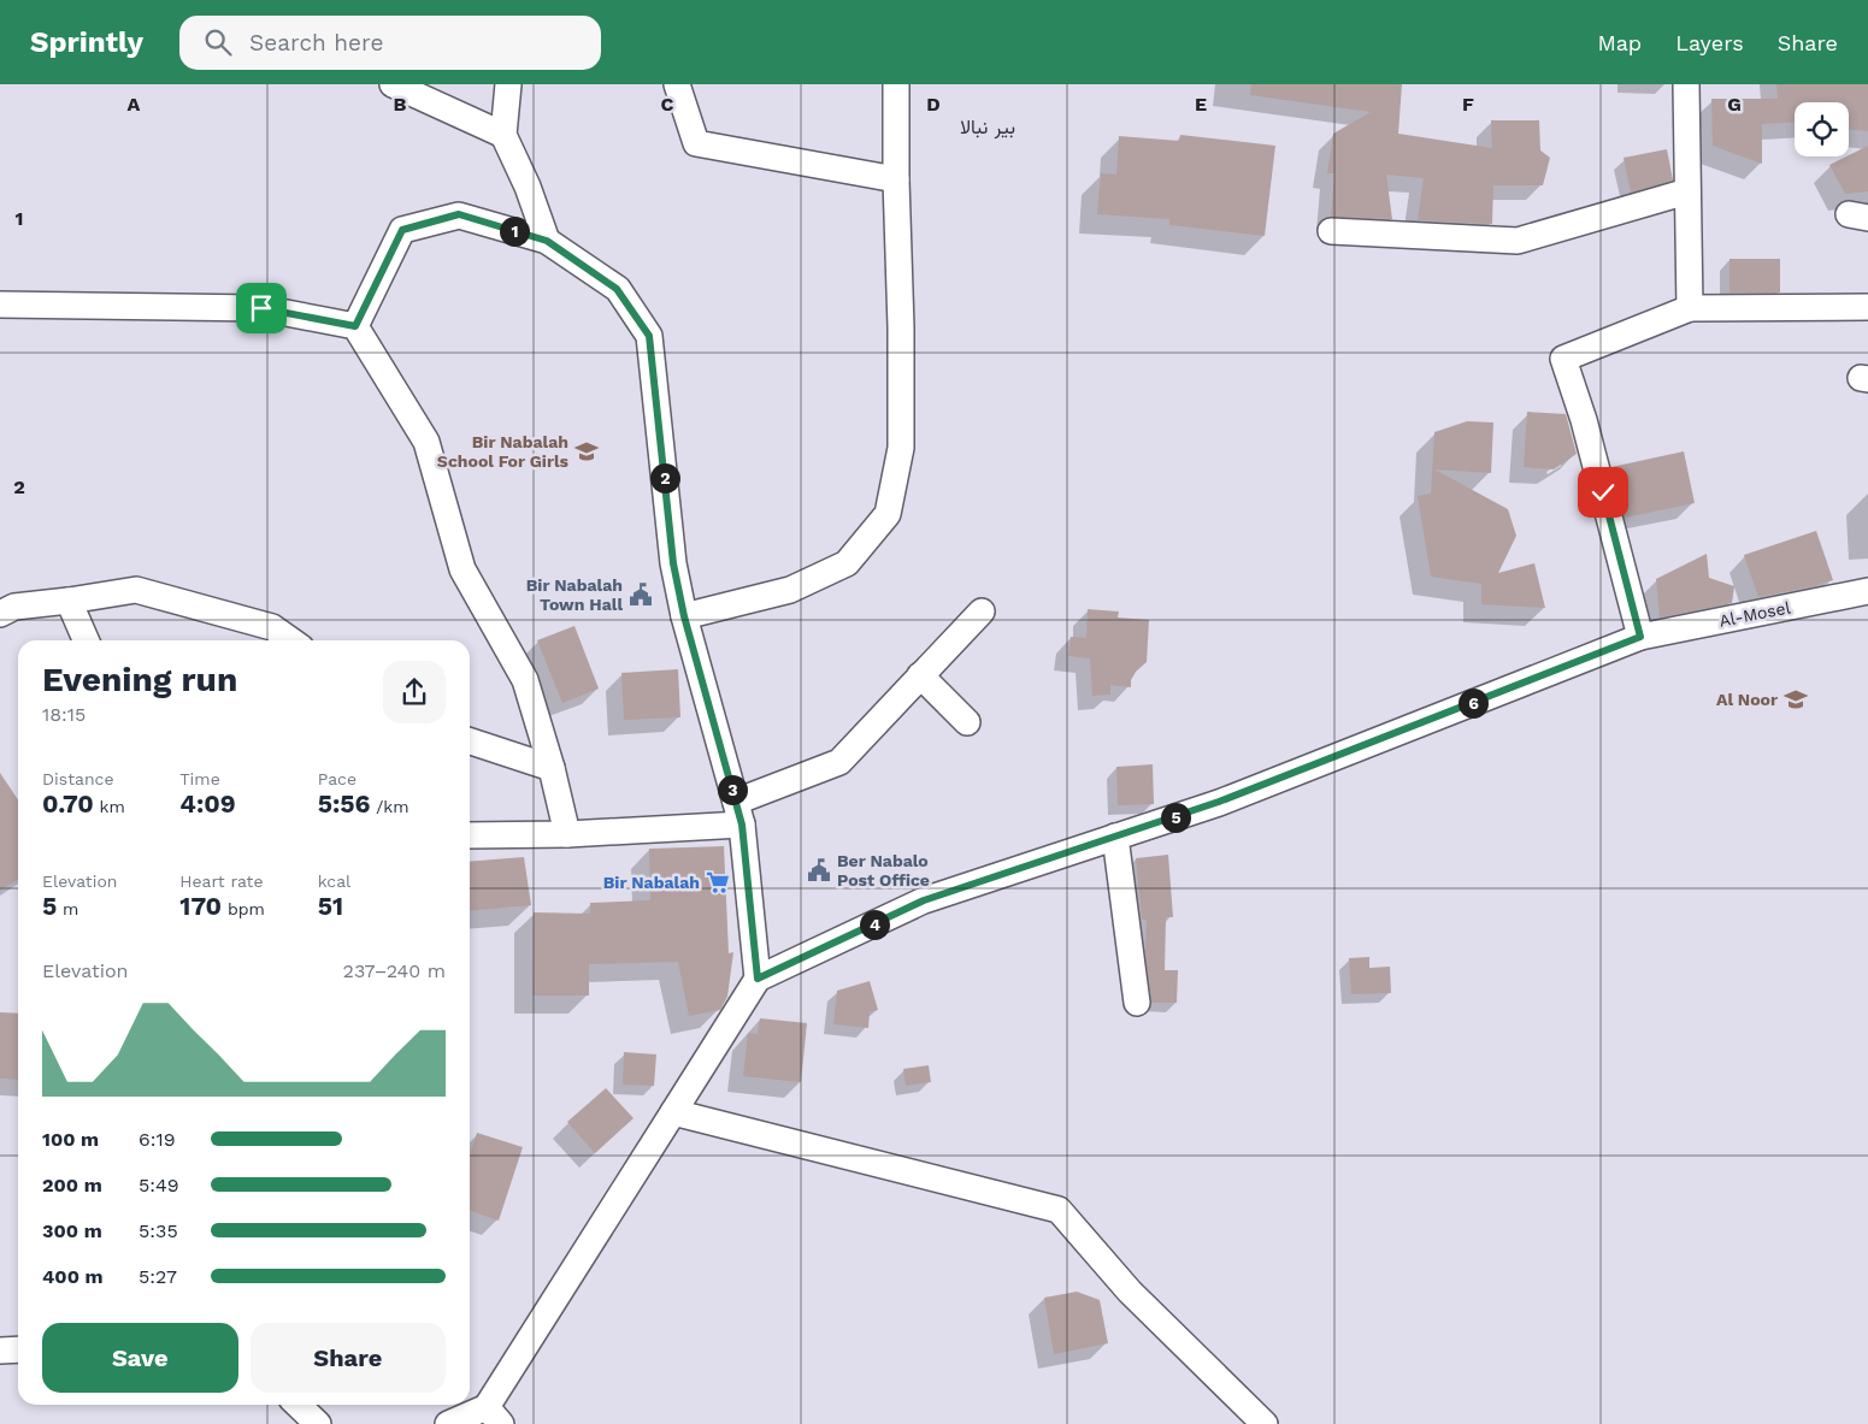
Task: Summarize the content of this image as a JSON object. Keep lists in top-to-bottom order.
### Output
{
  "streets": {
    "street": ["Al-Mosel"]
  },
  "districts": ["بير نبالا"],
  "places": {
    "school or university": ["Bir Nabalah School For Girls", "Al Noor"],
    "public building": ["Bir Nabalah Town Hall", "Ber Nabalo Post Office"],
    "supermarket": ["Bir Nabalah"]
  },
  "page": {
    "header": "Sprintly",
    "search": "Search here",
    "nav": ["Map", "Layers", "Share"],
    "pins": [
      "1",
      "2",
      "6",
      "3",
      "5",
      "4"
    ],
    "heading": ["Evening run", "18:15"],
    "stats": [
      ["Distance", "0.70 km"],
      ["Time", "4:09"],
      ["Pace", "5:56 /km"],
      ["Elevation", "5 m"],
      ["Heart rate", "170 bpm"],
      ["kcal", "51"]
    ],
    "chart": ["Elevation", "237–240 m"],
    "list": [
      {
        "name": "100 m",
        "note": "6:19"
      },
      {
        "name": "200 m",
        "note": "5:49"
      },
      {
        "name": "300 m",
        "note": "5:35"
      },
      {
        "name": "400 m",
        "note": "5:27"
      }
    ],
    "buttons": ["Save", "Share"]
  },
  "grid": {
    "columns": [
      "A",
      "B",
      "C",
      "D",
      "E",
      "F",
      "G"
    ],
    "rows": ["1", "2"]
  }
}
